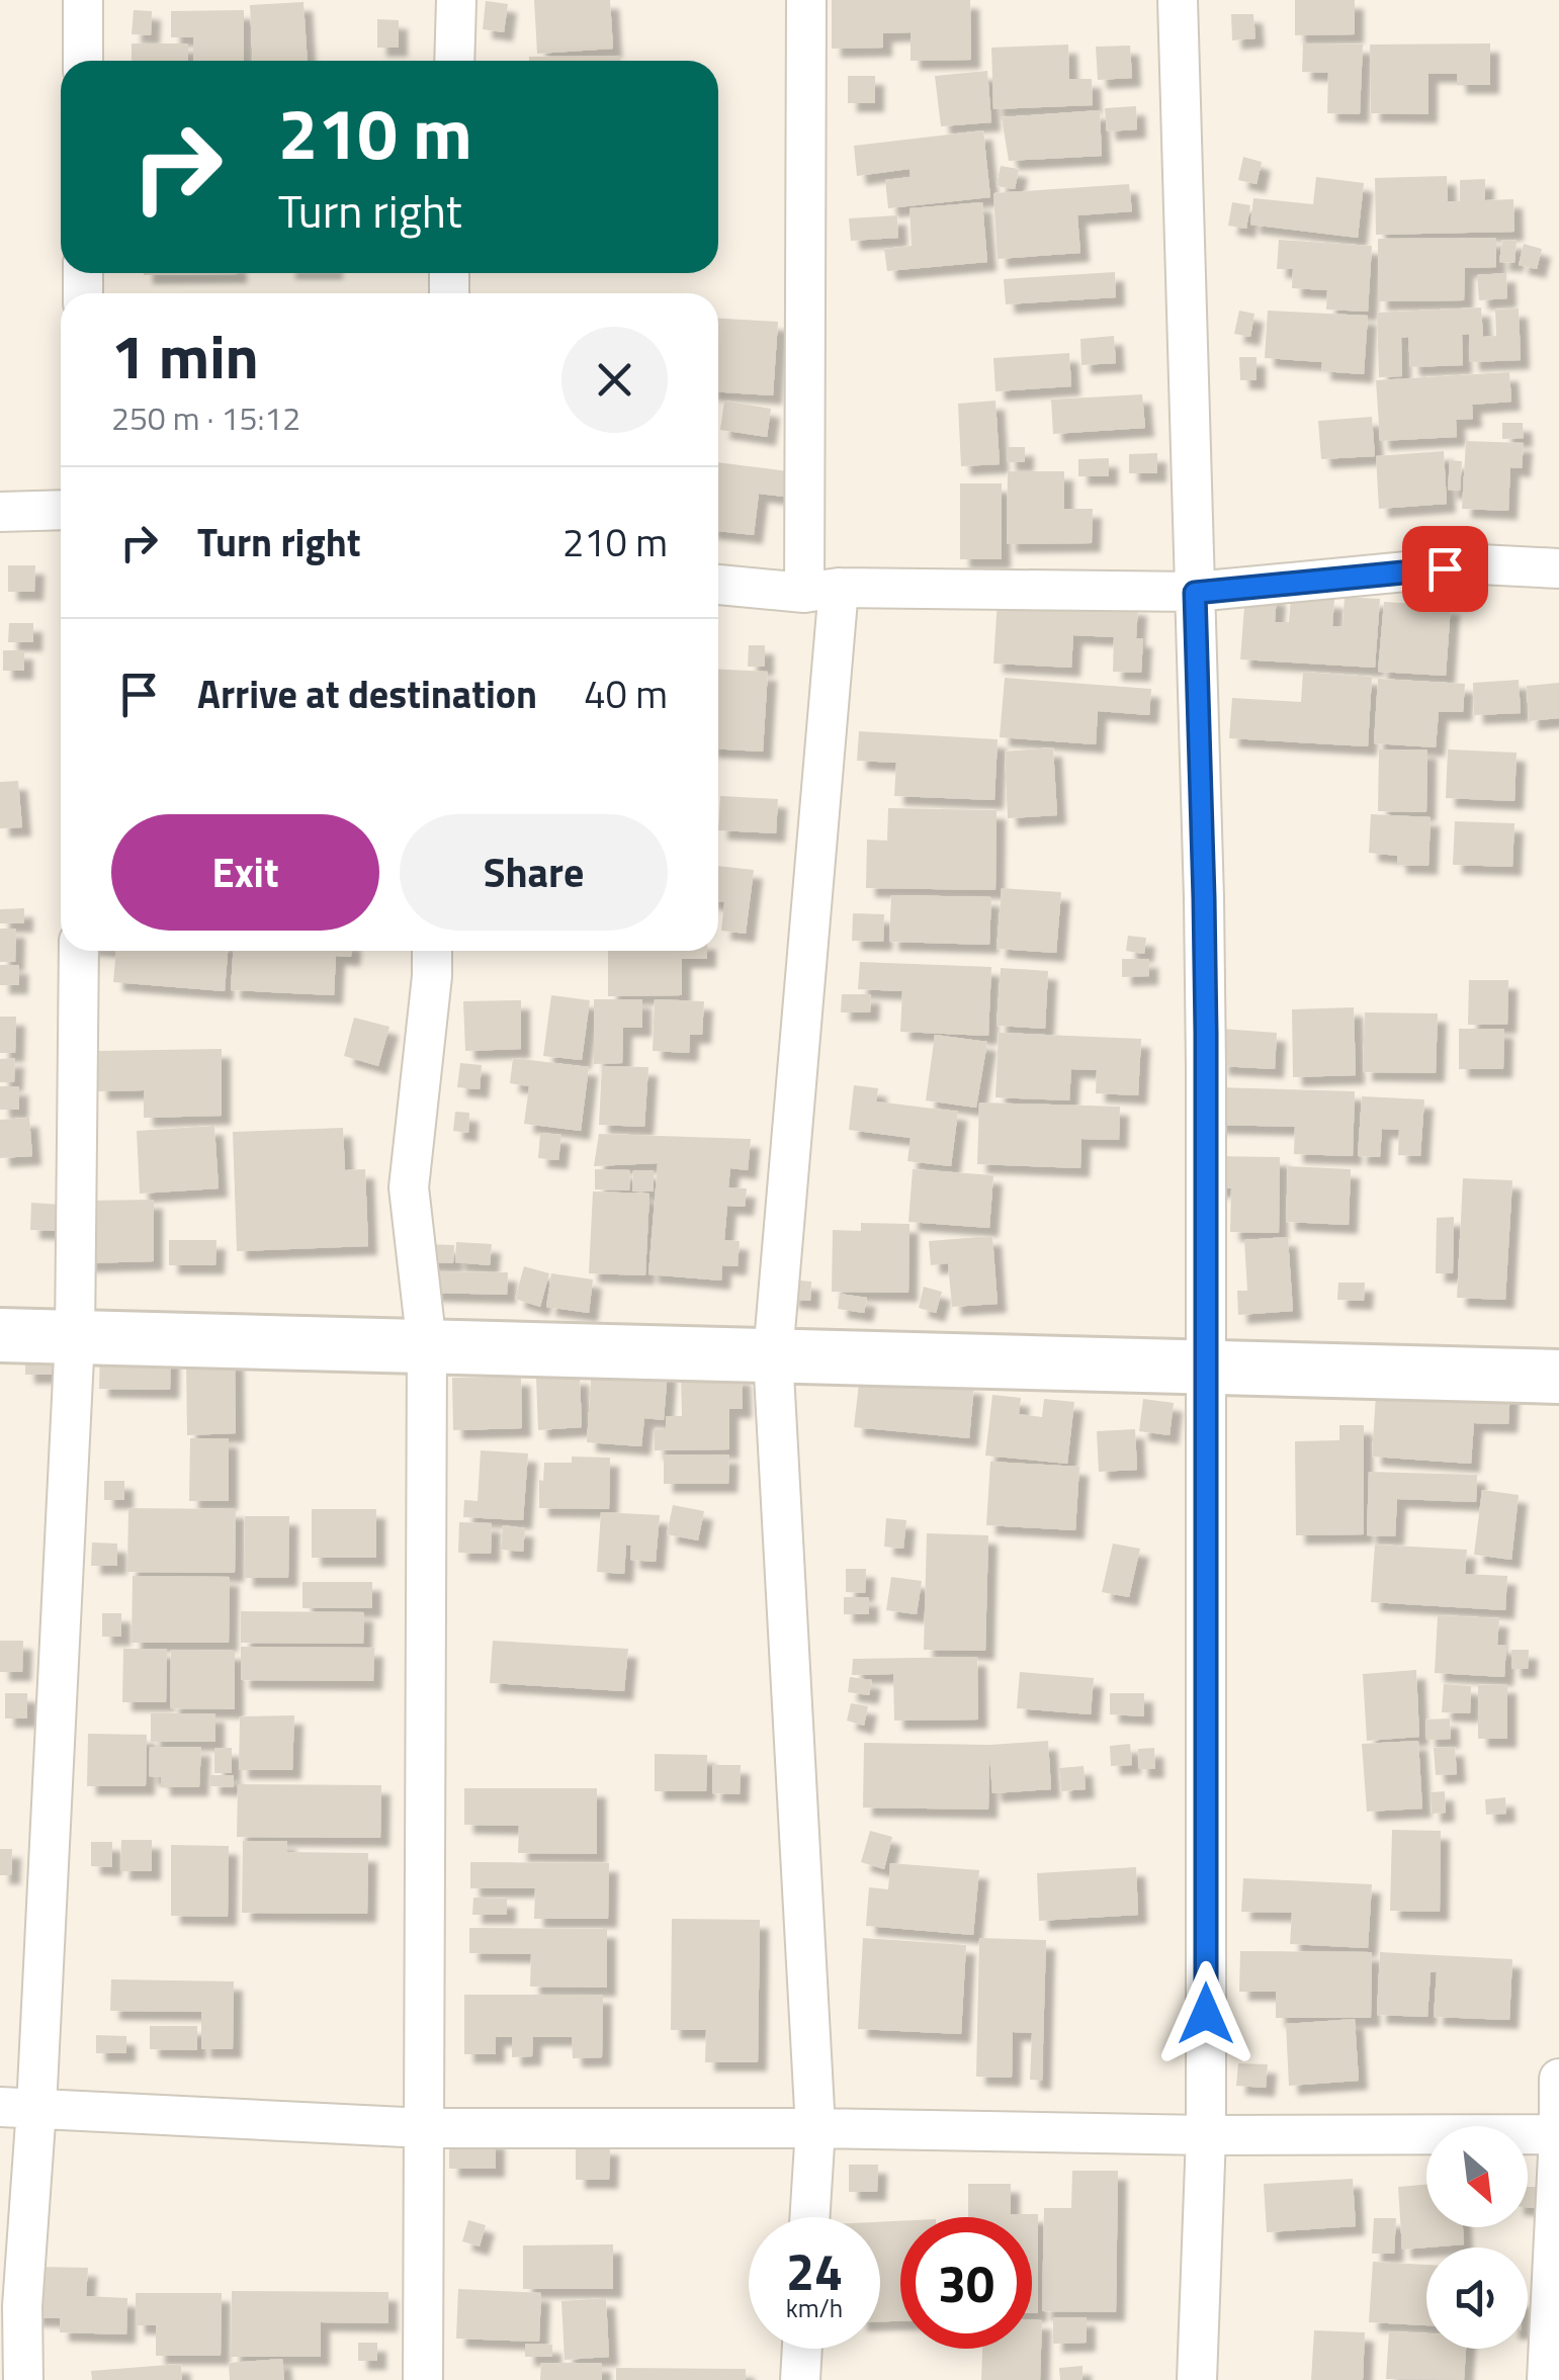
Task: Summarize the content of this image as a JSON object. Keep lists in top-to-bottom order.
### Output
{
  "north": "bottom right",
  "page": {
    "turn": ["210 m", "Turn right"],
    "heading": ["1 min", "250 m · 15:12"],
    "list": [
      {
        "name": "Turn right",
        "value": "210 m"
      },
      {
        "name": "Arrive at destination",
        "value": "40 m"
      }
    ],
    "buttons": ["Exit", "Share"],
    "speed": "24 km/h",
    "limit": "30"
  }
}
